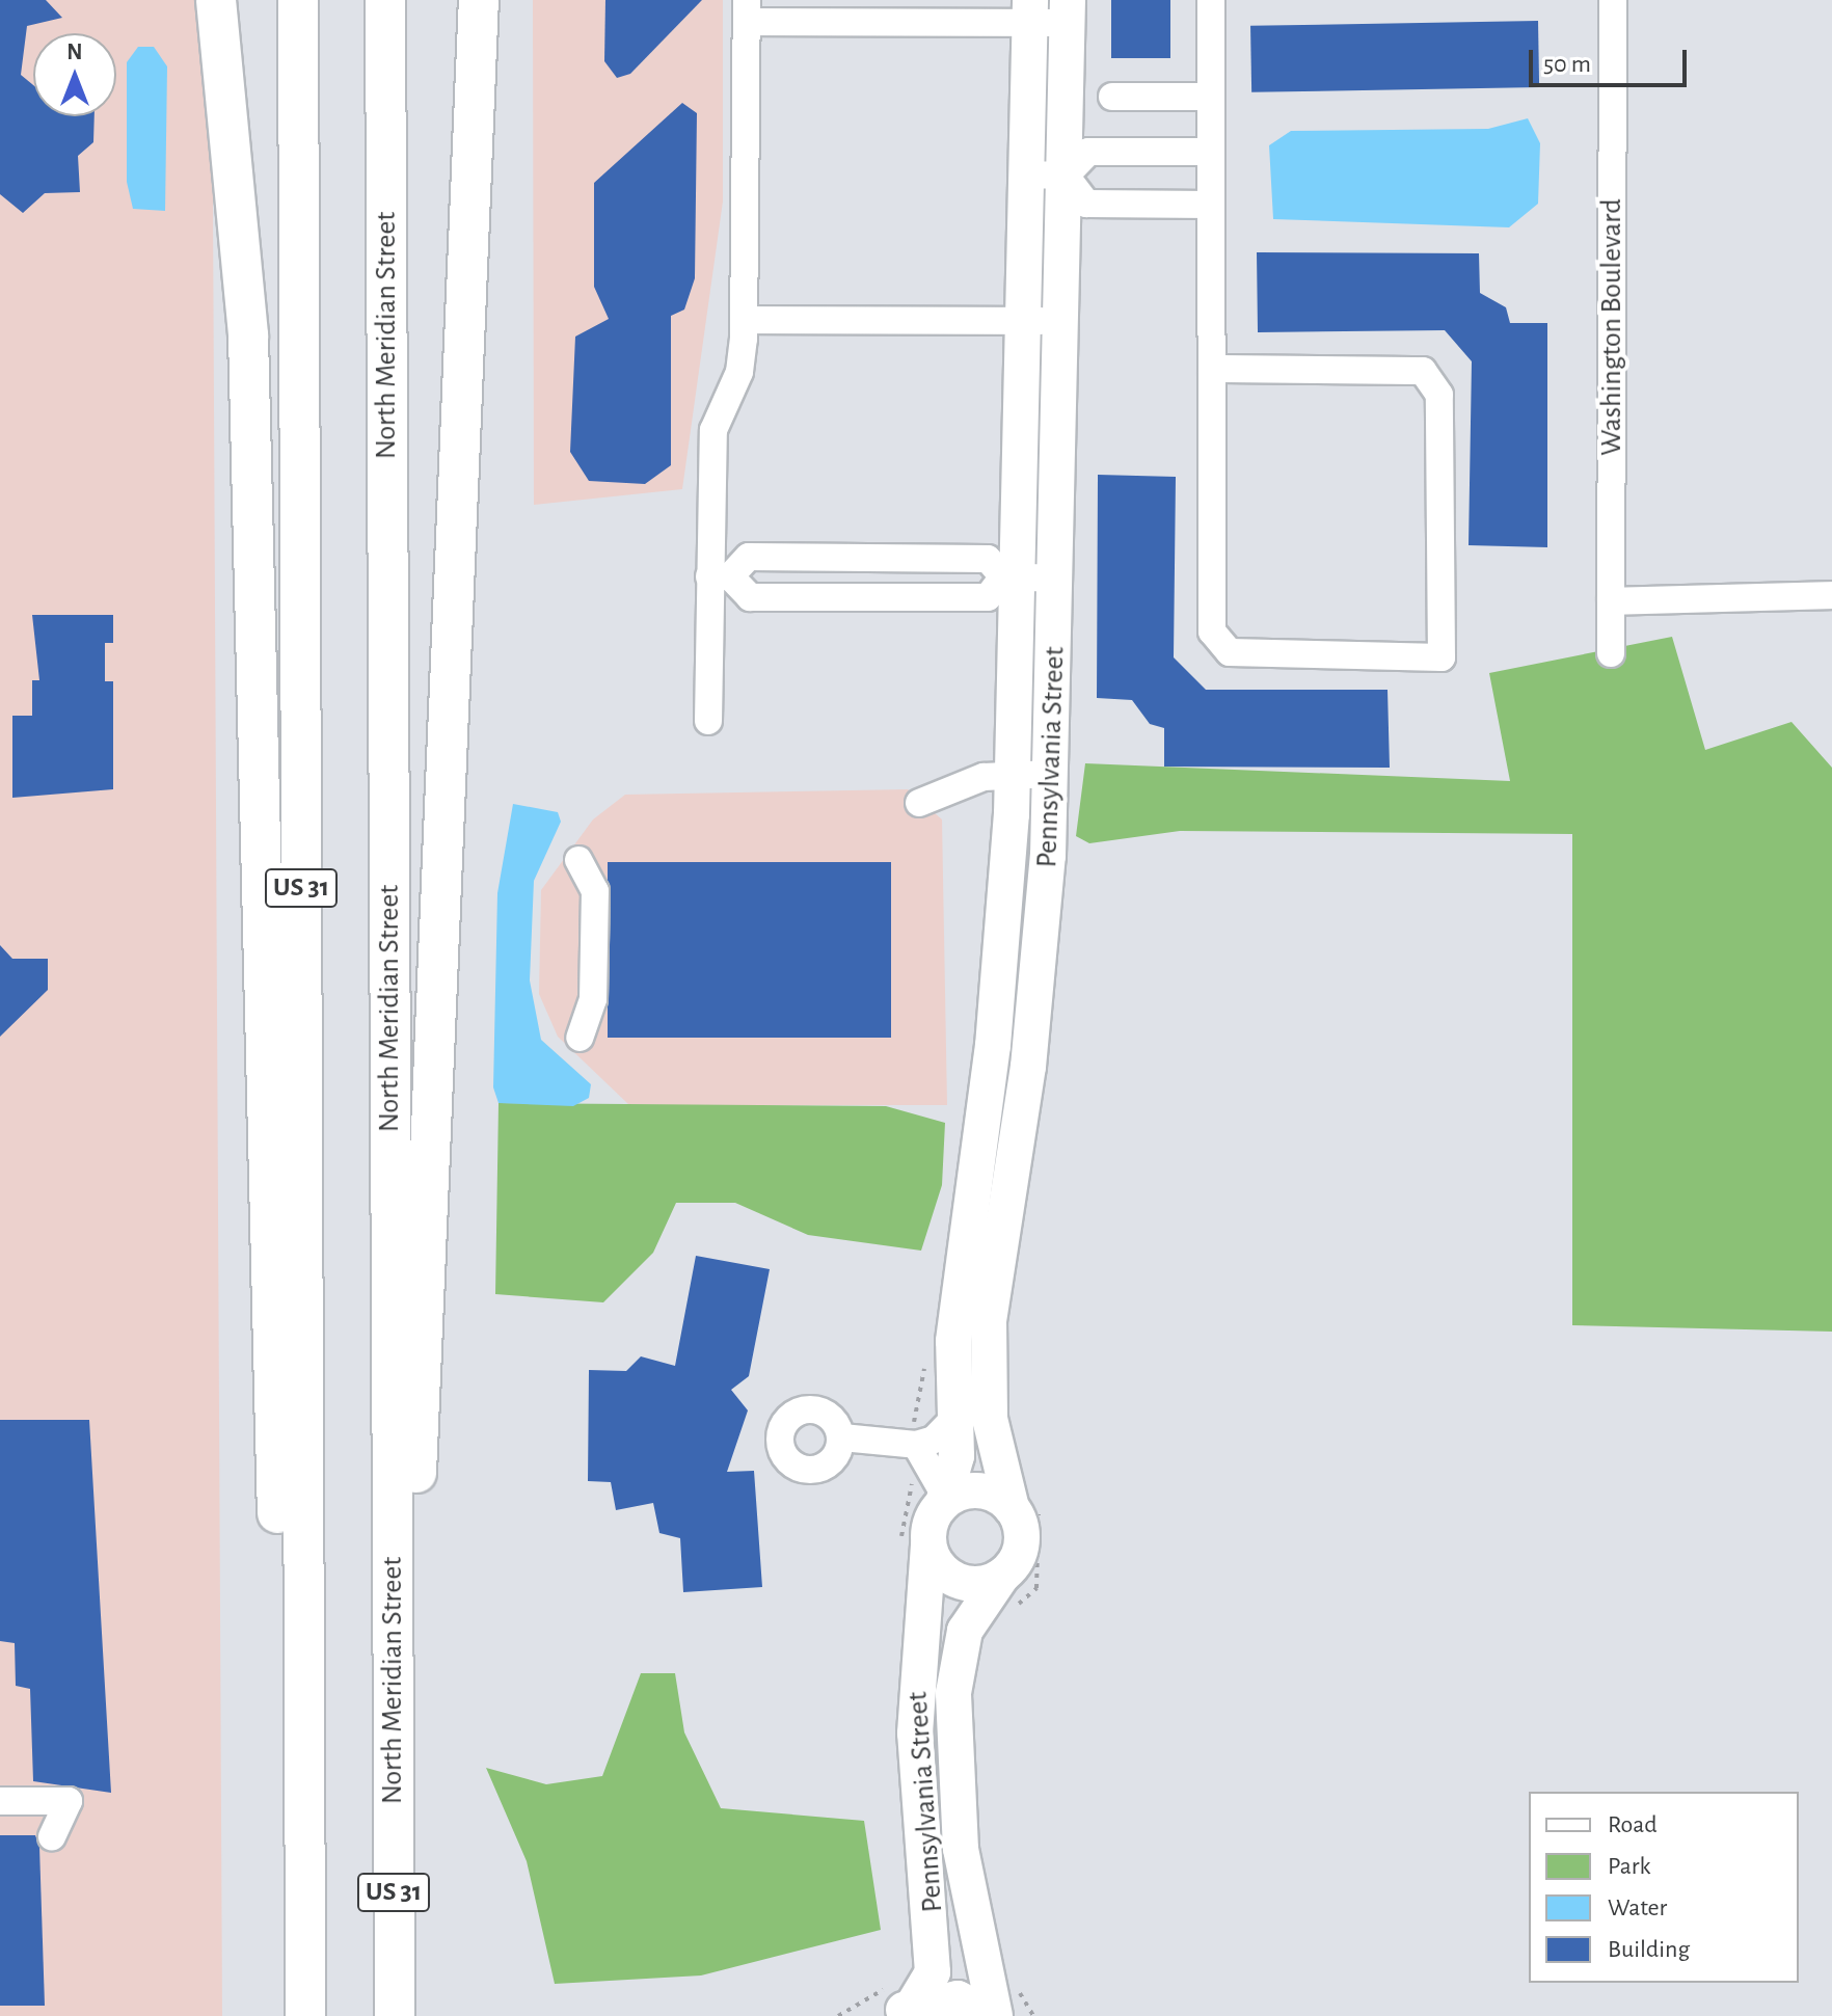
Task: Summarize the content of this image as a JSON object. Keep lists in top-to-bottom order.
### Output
{
  "streets": {
    "highway": ["North Meridian Street", "US 31"],
    "main road": ["Pennsylvania Street"],
    "street": ["Washington Boulevard"]
  },
  "legend": [
    "Road",
    "Park",
    "Water",
    "Building"
  ],
  "scale_bar": "50 m",
  "north": "top"
}
